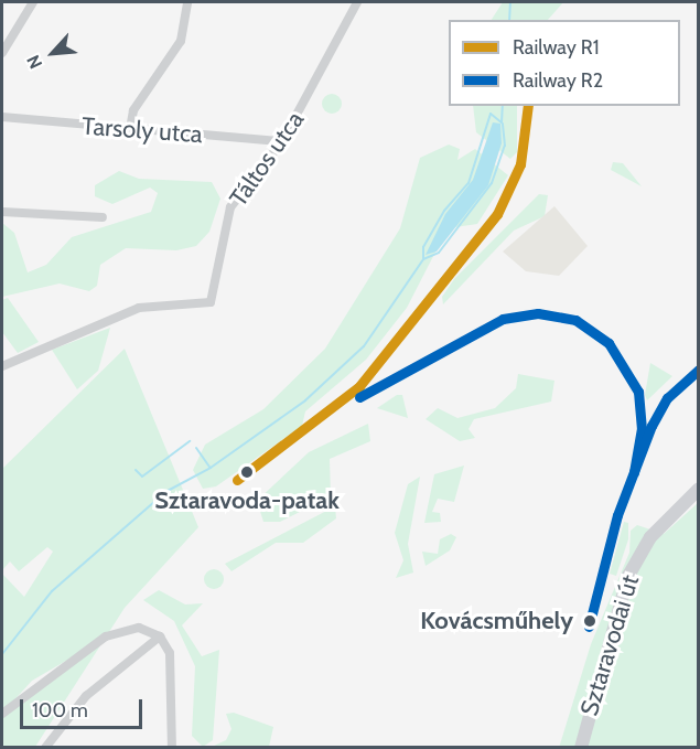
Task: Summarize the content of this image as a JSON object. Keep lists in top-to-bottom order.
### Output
{
  "streets": {
    "street": ["Tarsoly utca", "Táltos utca", "Sztaravodai út"]
  },
  "crossings": [
    ["Tarsoly utca", "Táltos utca"]
  ],
  "places": ["Sztaravoda-patak", "Kovácsműhely"],
  "lines": ["rail line R1", "rail line R2"],
  "legend": ["Railway R1", "Railway R2"],
  "scale_bar": "100 m",
  "north": "bottom left"
}
